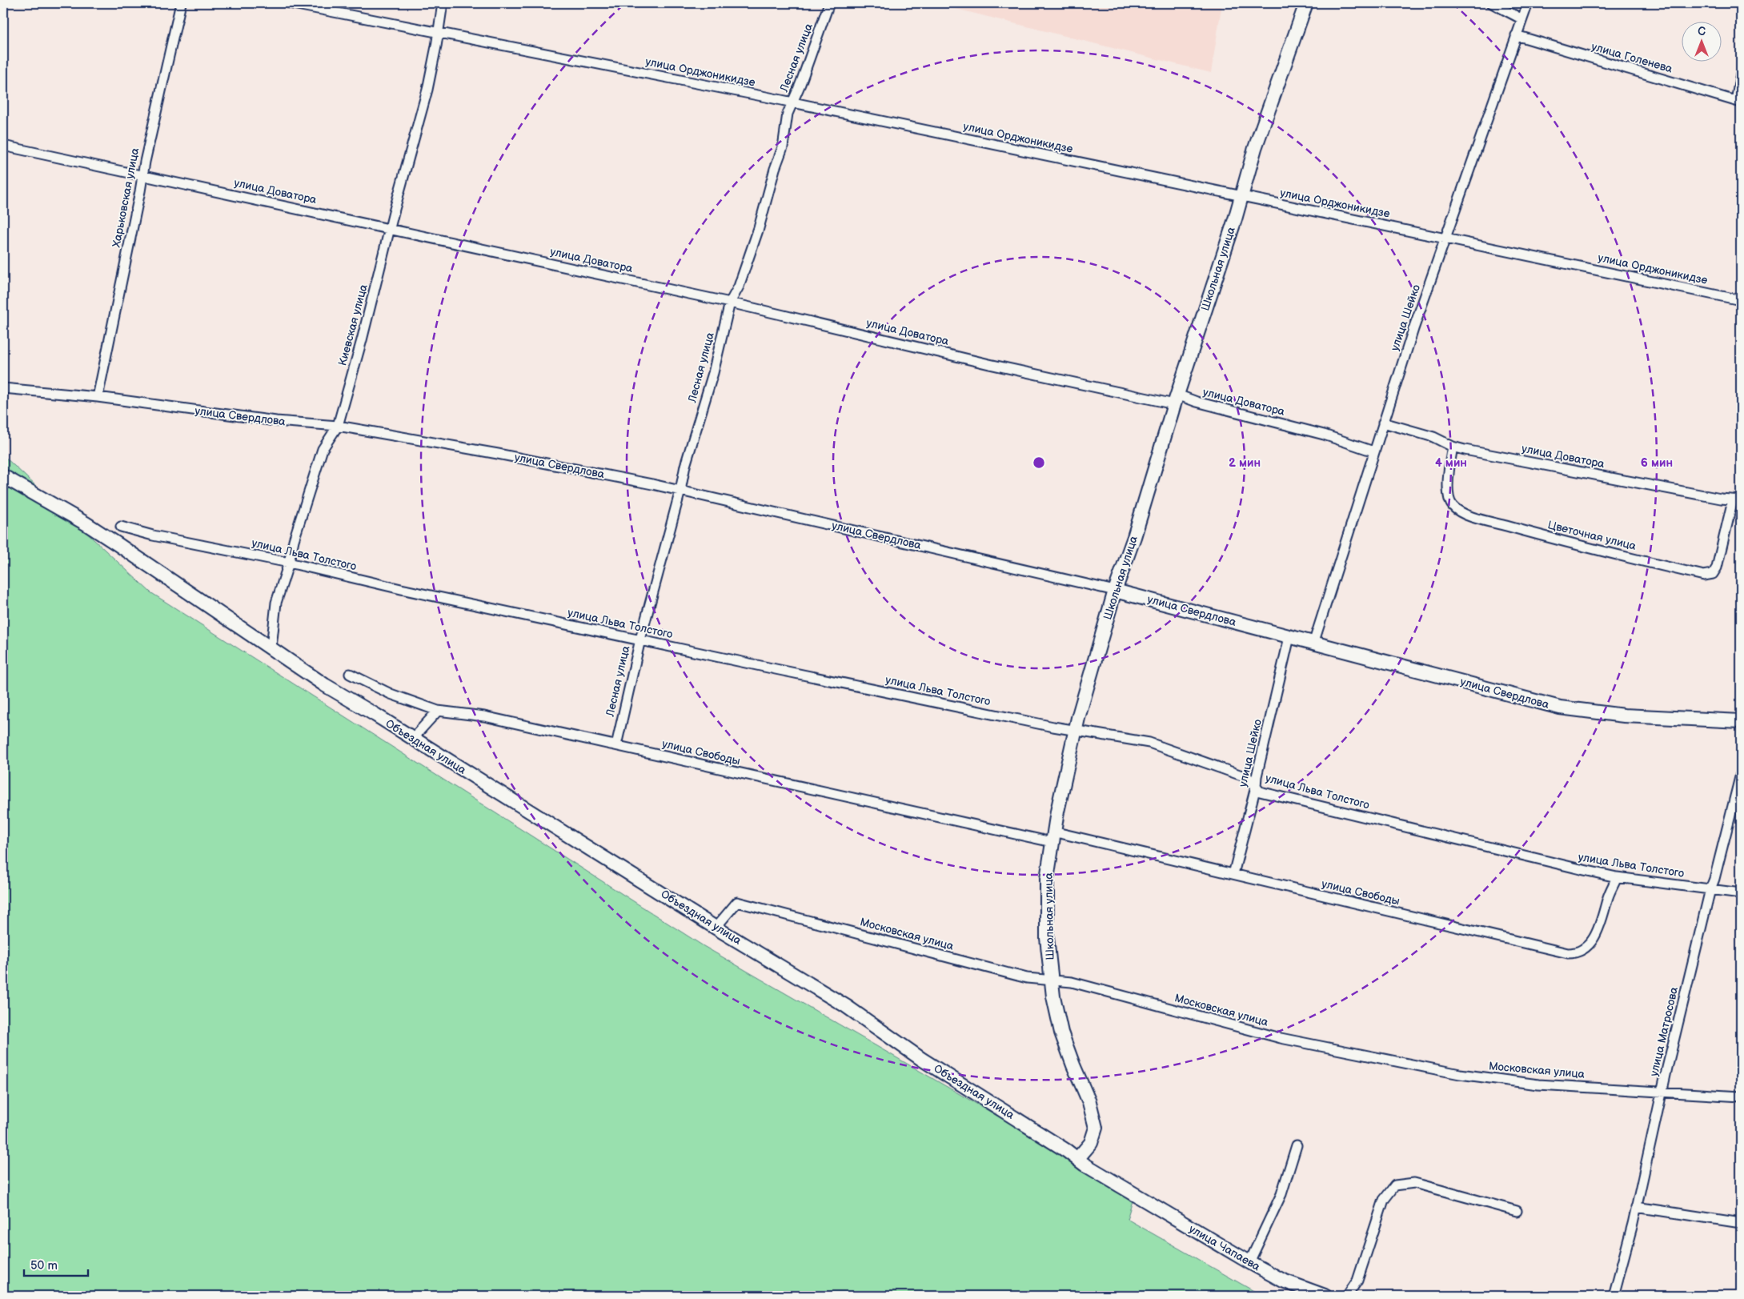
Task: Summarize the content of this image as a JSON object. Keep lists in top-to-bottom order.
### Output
{
  "streets": {
    "street": [
      "Лесная улица",
      "улица Голенева",
      "улица Орджоникидзе",
      "улица Доватора",
      "Харьковская улица",
      "Школьная улица",
      "улица Шейко",
      "Киевская улица",
      "улица Свердлова",
      "Цветочная улица",
      "улица Льва Толстого",
      "Объездная улица",
      "улица Свободы",
      "Московская улица",
      "улица Матросова",
      "улица Чапаева"
    ]
  },
  "crossings": [
    ["Лесная улица", "улица Орджоникидзе"],
    ["Лесная улица", "улица Доватора"],
    ["Лесная улица", "улица Свердлова"],
    ["Лесная улица", "улица Льва Толстого"],
    ["Лесная улица", "улица Свободы"],
    ["улица Голенева", "улица Шейко"],
    ["улица Орджоникидзе", "Школьная улица"],
    ["улица Орджоникидзе", "улица Шейко"],
    ["улица Орджоникидзе", "Киевская улица"],
    ["улица Доватора", "Харьковская улица"],
    ["улица Доватора", "Школьная улица"],
    ["улица Доватора", "улица Шейко"],
    ["улица Доватора", "Киевская улица"],
    ["улица Доватора", "Цветочная улица"],
    ["Харьковская улица", "улица Свердлова"],
    ["Школьная улица", "улица Свердлова"],
    ["Школьная улица", "улица Льва Толстого"],
    ["Школьная улица", "Объездная улица"],
    ["Школьная улица", "улица Свободы"],
    ["Школьная улица", "Московская улица"],
    ["улица Шейко", "улица Свердлова"],
    ["улица Шейко", "улица Льва Толстого"],
    ["улица Шейко", "улица Свободы"],
    ["Киевская улица", "улица Свердлова"],
    ["Киевская улица", "улица Льва Толстого"],
    ["Киевская улица", "Объездная улица"],
    ["улица Льва Толстого", "улица Свободы"],
    ["улица Льва Толстого", "улица Матросова"],
    ["Объездная улица", "Московская улица"],
    ["Объездная улица", "улица Чапаева"],
    ["Московская улица", "улица Матросова"]
  ],
  "scale_bar": "50 m",
  "north": "top",
  "rings": ["2 мин", "4 мин", "6 мин"]
}
